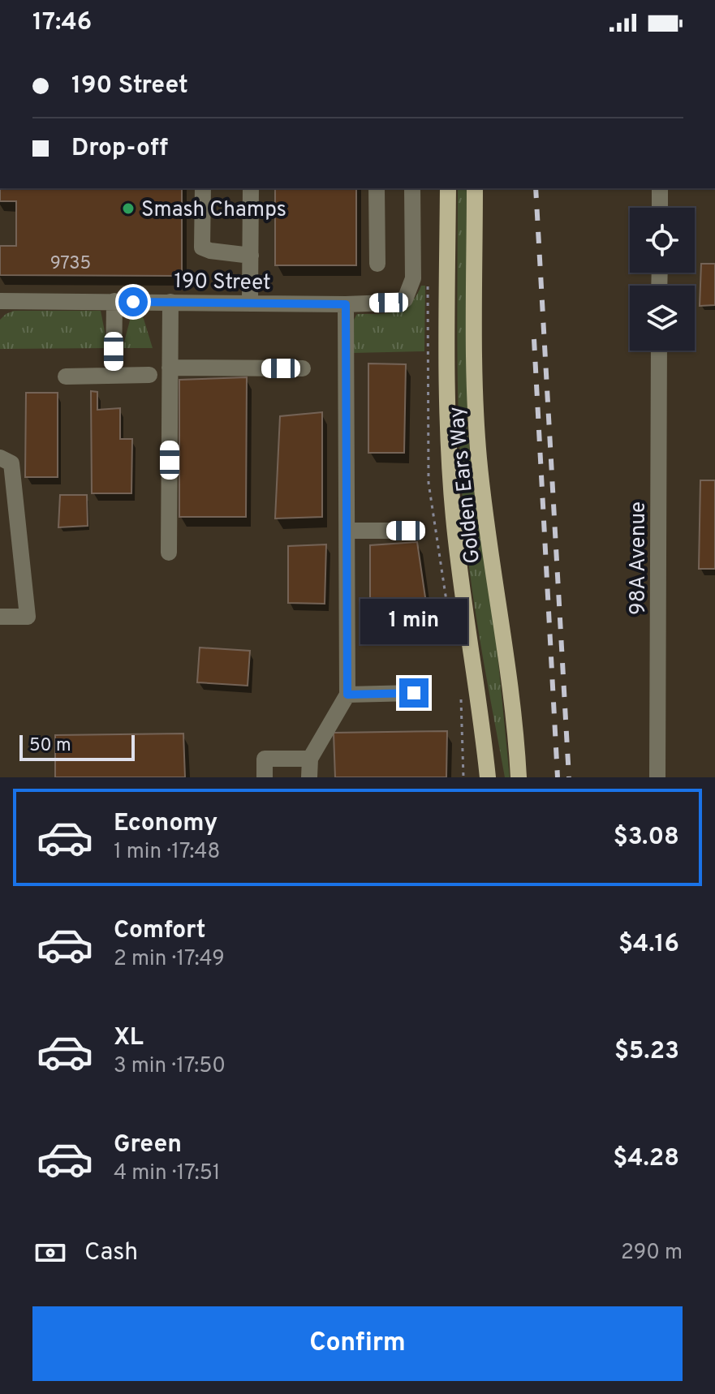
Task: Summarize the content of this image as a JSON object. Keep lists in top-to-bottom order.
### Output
{
  "streets": {
    "main road": ["Golden Ears Way"],
    "street": ["190 Street", "98A Avenue"]
  },
  "places": ["Smash Champs"],
  "house_numbers": ["9735"],
  "scale_bar": "50 m",
  "page": {
    "status": "17:46",
    "banner": ["190 Street", "Drop-off"],
    "bubble": "1 min",
    "scale": "50 m",
    "list": [
      {
        "name": "Economy",
        "note": "1 min · 17:48",
        "value": "$3.08"
      },
      {
        "name": "Comfort",
        "note": "2 min · 17:49",
        "value": "$4.16"
      },
      {
        "name": "XL",
        "note": "3 min · 17:50",
        "value": "$5.23"
      },
      {
        "name": "Green",
        "note": "4 min · 17:51",
        "value": "$4.28"
      }
    ],
    "pay": ["Cash", "290 m"],
    "buttons": "Confirm"
  }
}
